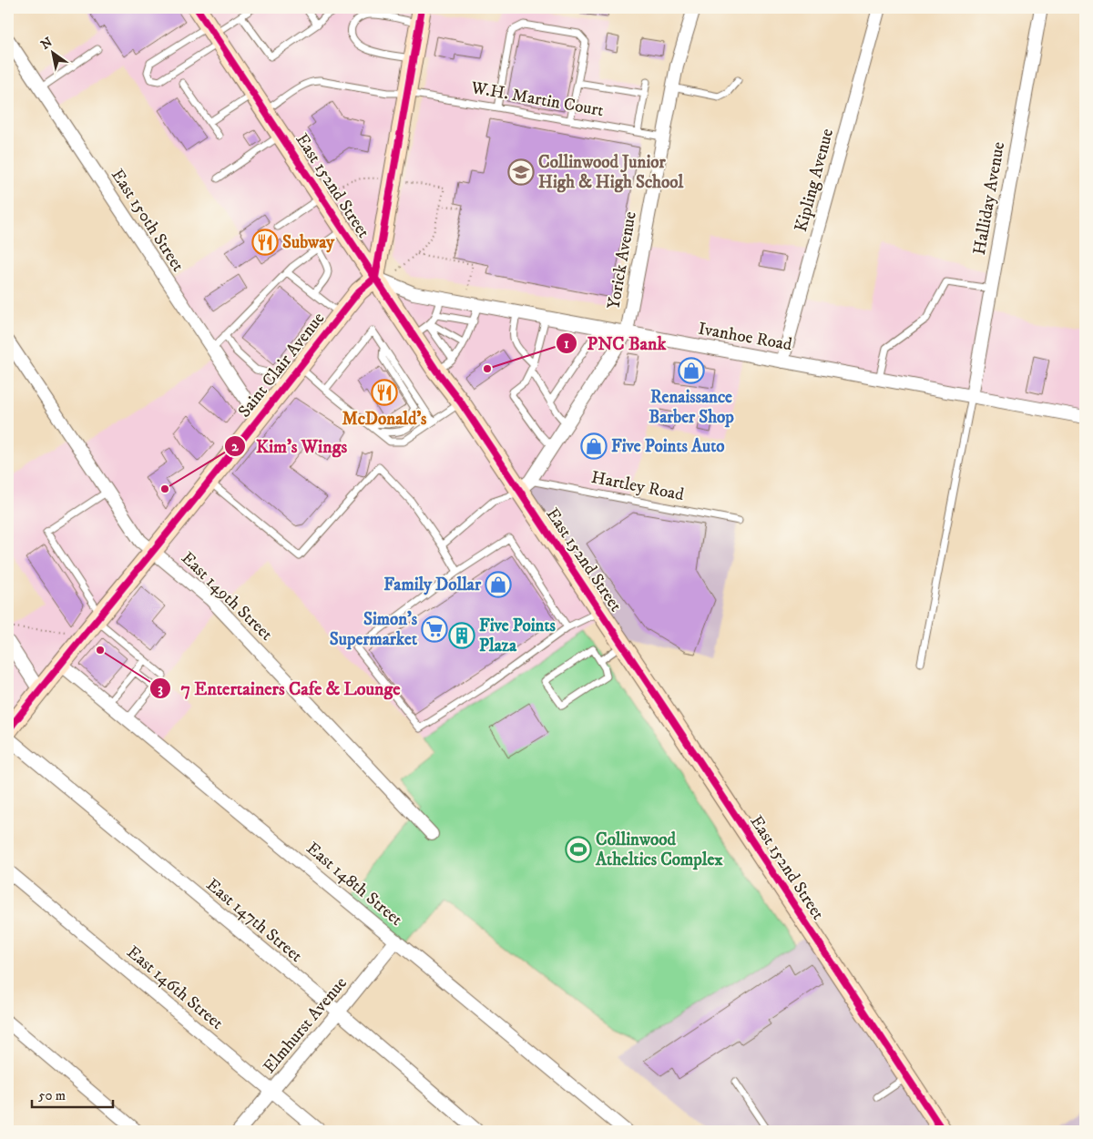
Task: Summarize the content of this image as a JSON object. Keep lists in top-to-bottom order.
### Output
{
  "streets": {
    "street": [
      "Kipling Avenue",
      "East 152nd Street",
      "Halliday Avenue",
      "East 150th Street",
      "Yorick Avenue",
      "Ivanhoe Road",
      "Saint Clair Avenue",
      "East 149th Street",
      "East 148th Street",
      "East 147th Street",
      "East 146th Street",
      "Elmhurst Avenue"
    ],
    "lane": ["W.H. Martin Court", "Hartley Road"]
  },
  "crossings": [
    ["W.H. Martin Court", "East 152nd Street"],
    ["W.H. Martin Court", "Yorick Avenue"],
    ["Kipling Avenue", "Ivanhoe Road"],
    ["East 152nd Street", "Yorick Avenue"],
    ["East 152nd Street", "Ivanhoe Road"],
    ["East 152nd Street", "Saint Clair Avenue"],
    ["East 152nd Street", "Hartley Road"],
    ["Halliday Avenue", "Ivanhoe Road"],
    ["East 150th Street", "Saint Clair Avenue"],
    ["Yorick Avenue", "Ivanhoe Road"],
    ["Yorick Avenue", "Hartley Road"],
    ["Ivanhoe Road", "Saint Clair Avenue"],
    ["Saint Clair Avenue", "East 149th Street"],
    ["Saint Clair Avenue", "East 148th Street"],
    ["East 148th Street", "Elmhurst Avenue"],
    ["East 147th Street", "Elmhurst Avenue"],
    ["East 146th Street", "Elmhurst Avenue"]
  ],
  "places": {
    "school or university": ["Collinwood Junior High & High School"],
    "restaurant": ["Subway", "McDonald's"],
    "other": ["PNC Bank", "Kim's Wings", "7 Entertainers Cafe & Lounge"],
    "shop": ["Renaissance Barber Shop", "Five Points Auto", "Family Dollar"],
    "supermarket": ["Simon's Supermarket"],
    "building": ["Five Points Plaza"],
    "sports": ["Collinwood Atheltics Complex"]
  },
  "scale_bar": "50 m",
  "north": "top left"
}
